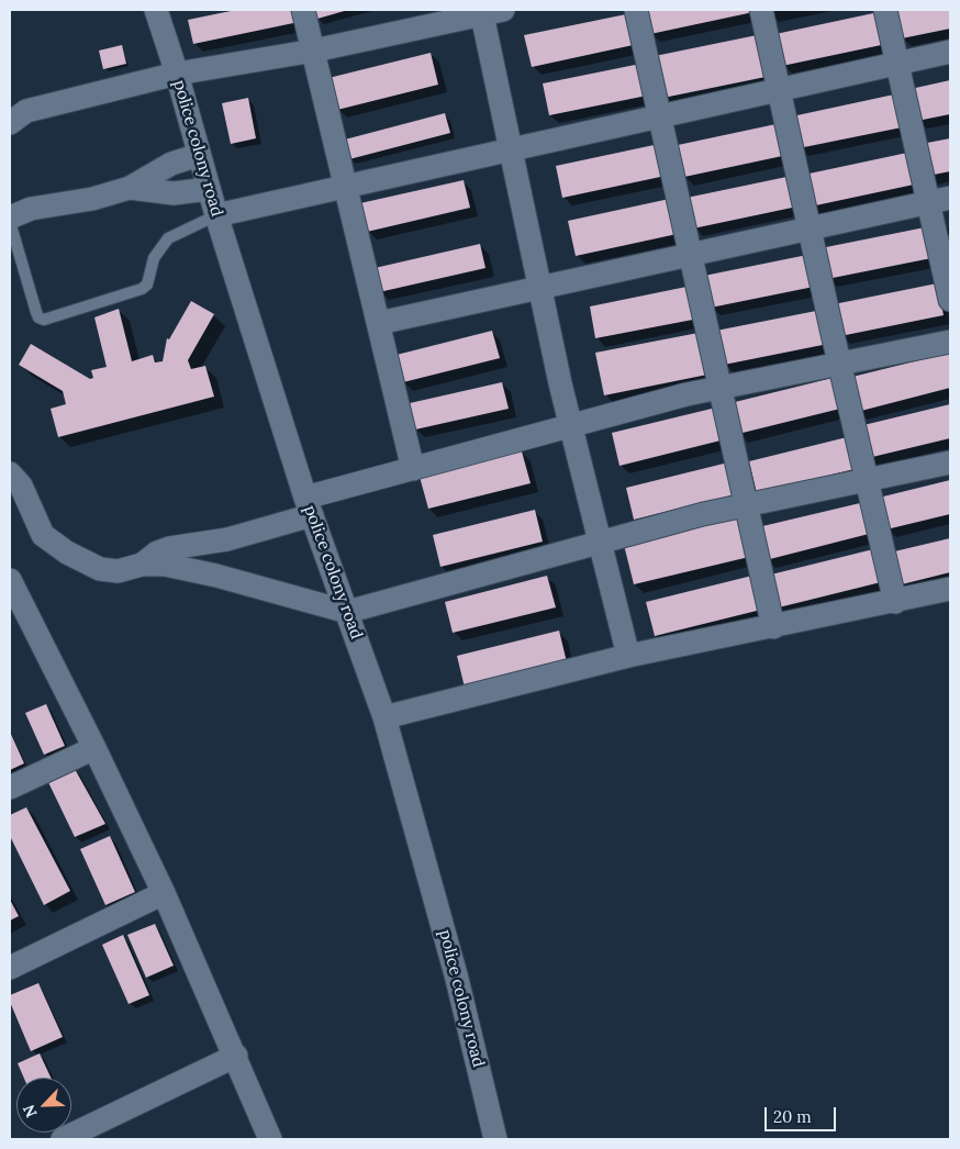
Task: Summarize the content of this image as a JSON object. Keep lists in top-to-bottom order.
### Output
{
  "streets": {
    "street": ["police colony road"]
  },
  "scale_bar": "20 m",
  "north": "bottom left"
}
